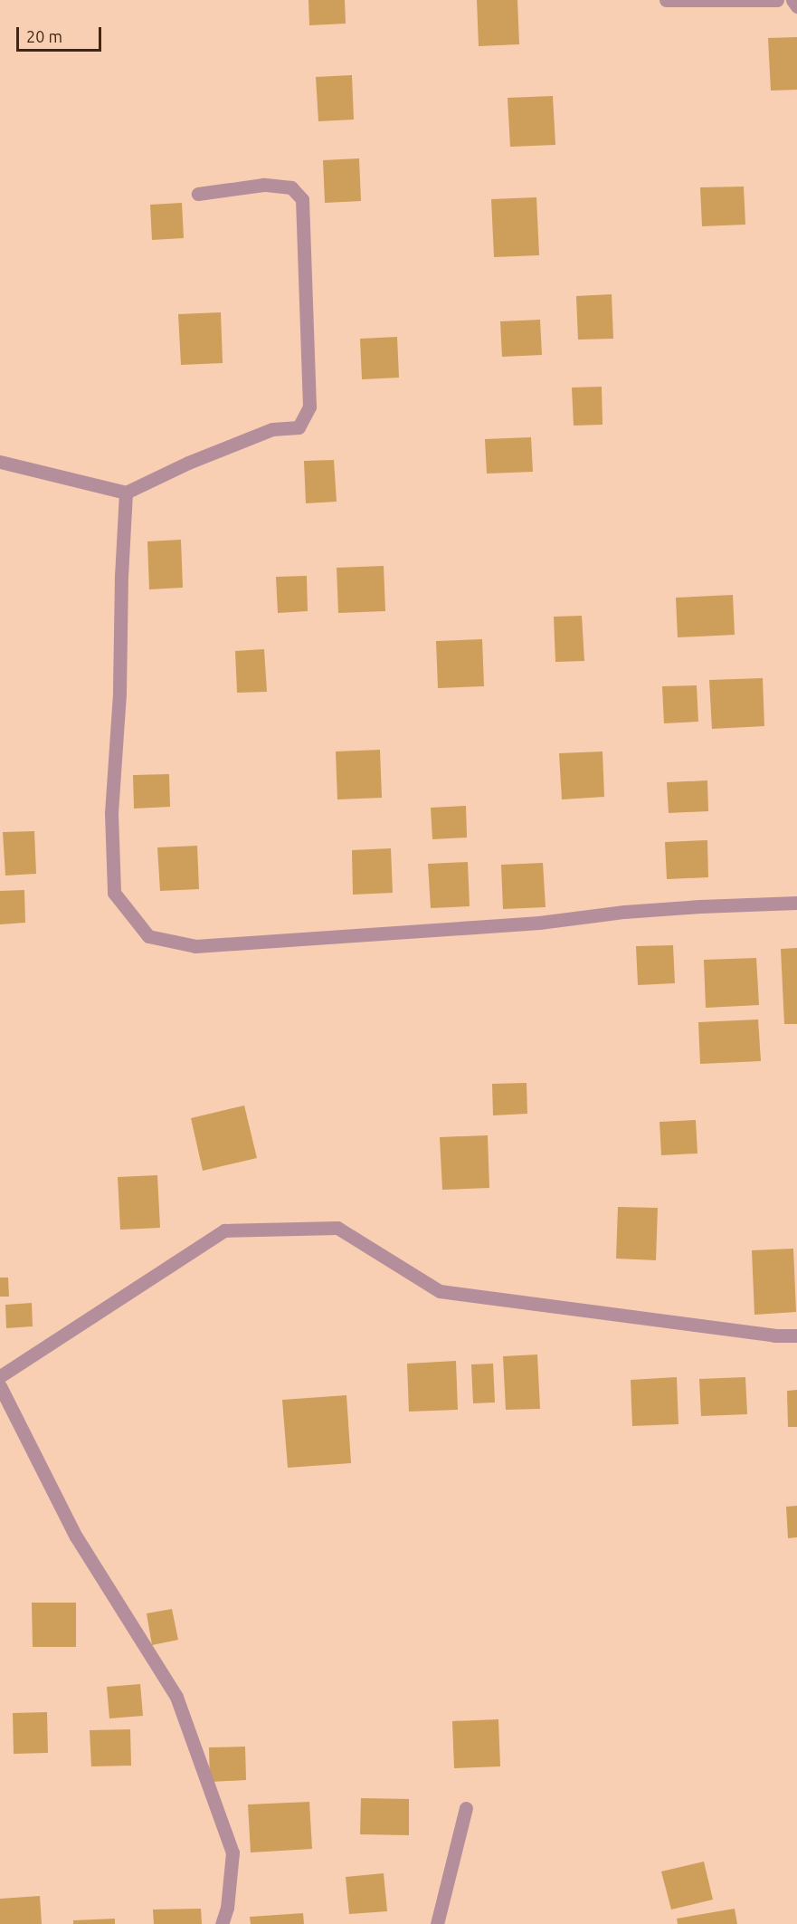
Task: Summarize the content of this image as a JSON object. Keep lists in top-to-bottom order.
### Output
{
  "scale_bar": "20 m"
}
